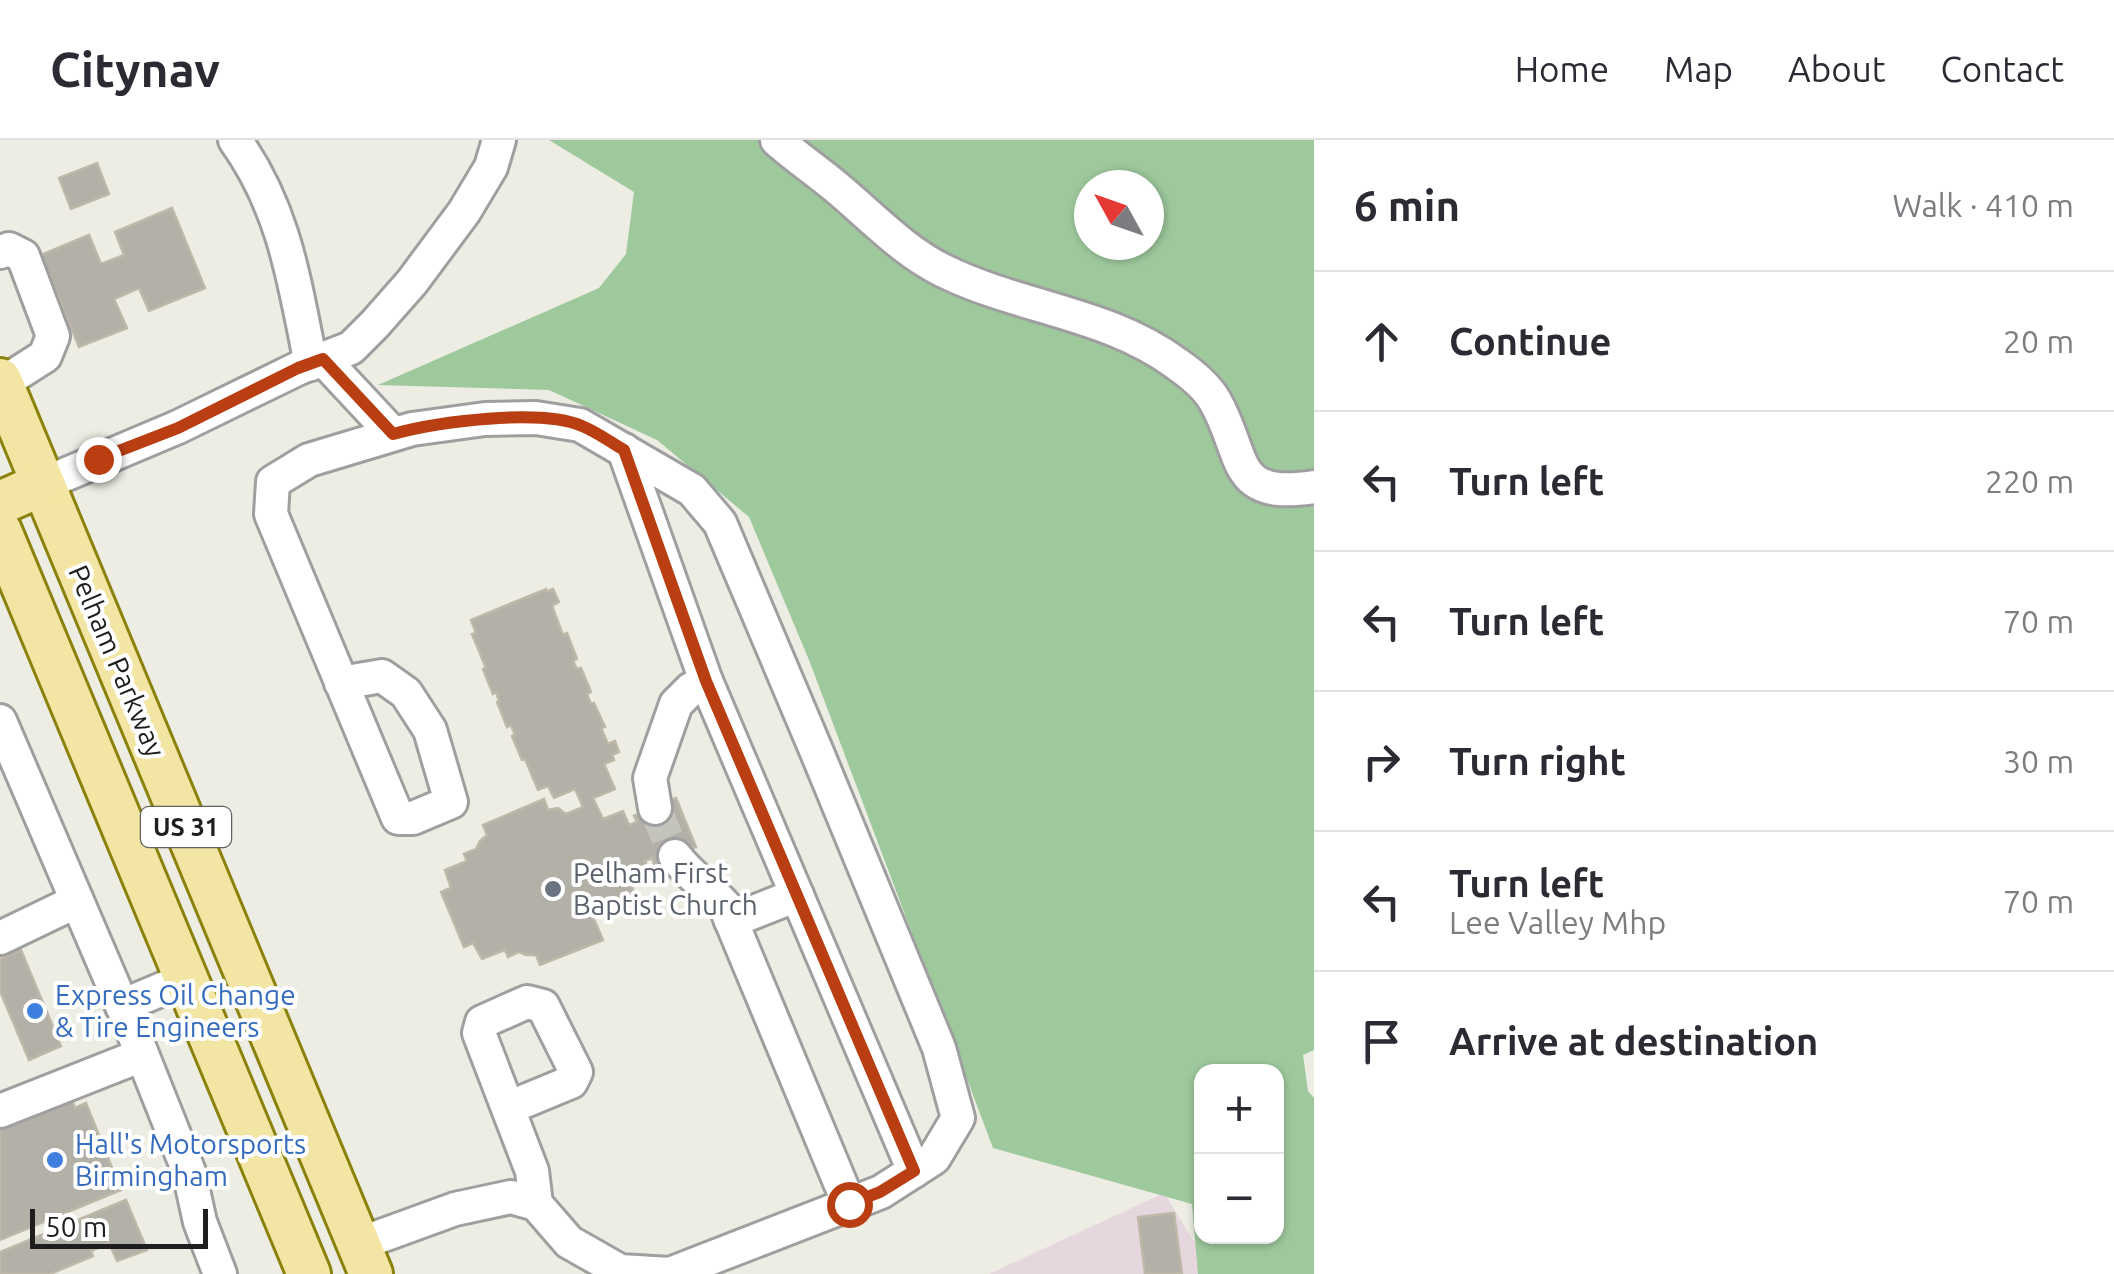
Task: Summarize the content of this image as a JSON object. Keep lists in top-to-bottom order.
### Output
{
  "streets": {
    "main road": ["Pelham Parkway", "US 31"]
  },
  "places": ["Pelham First Baptist Church", "Express Oil Change & Tire Engineers", "Hall's Motorsports Birmingham"],
  "scale_bar": "50 m",
  "north": "top left",
  "page": {
    "header": "Citynav",
    "nav": [
      "Home",
      "Map",
      "About",
      "Contact"
    ],
    "heading": ["6 min", "Walk · 410 m"],
    "list": [
      ["Continue", "20 m"],
      ["Turn left", "220 m"],
      ["Turn left", "70 m"],
      ["Turn right", "30 m"],
      ["Turn left", "Lee Valley Mhp", "70 m"],
      "Arrive at destination"
    ],
    "map_buttons": ["+", "−"],
    "scale": "50 m"
  }
}
